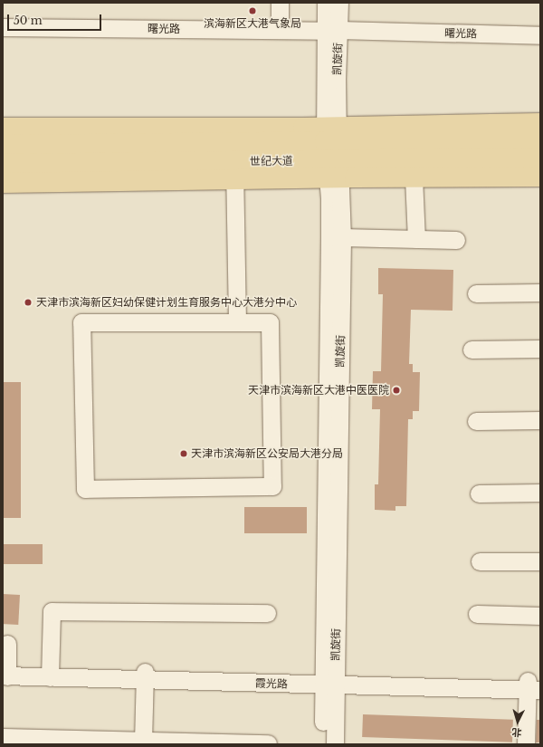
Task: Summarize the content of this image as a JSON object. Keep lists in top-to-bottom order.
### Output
{
  "streets": {
    "main road": ["世纪大道"],
    "street": ["曙光路", "凯旋街", "霞光路"]
  },
  "crossings": [
    ["曙光路", "凯旋街"],
    ["凯旋街", "世纪大道"],
    ["凯旋街", "霞光路"]
  ],
  "places": [
    "滨海新区大港气象局",
    "天津市滨海新区妇幼保健计划生育服务中心大港分中心",
    "天津市滨海新区大港中医医院",
    "天津市滨海新区公安局大港分局"
  ],
  "scale_bar": "50 m",
  "north": "bottom"
}
